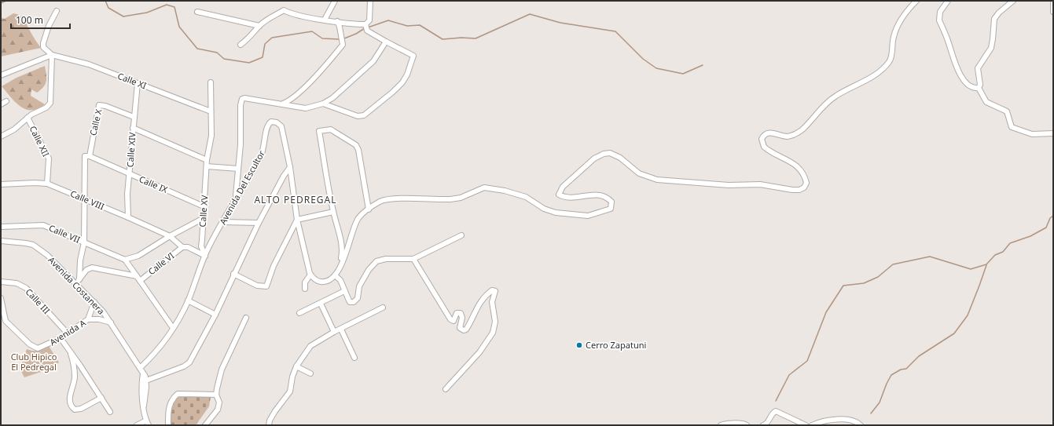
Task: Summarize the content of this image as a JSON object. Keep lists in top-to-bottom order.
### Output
{
  "streets": {
    "street": [
      "Calle XI",
      "Calle X",
      "Calle XII",
      "Calle XIV",
      "Calle IX",
      "Avenida Del Escultor",
      "Calle VIII",
      "Calle XV",
      "Calle VII",
      "Calle VI",
      "Avenida Costanera",
      "Calle III",
      "Avenida A"
    ]
  },
  "crossings": [
    ["Calle XI", "Calle XIV"],
    ["Calle X", "Calle XIV"],
    ["Calle X", "Calle IX"],
    ["Calle XII", "Calle VIII"],
    ["Calle XIV", "Calle IX"],
    ["Calle XIV", "Calle VIII"],
    ["Calle IX", "Calle XV"],
    ["Avenida Del Escultor", "Calle XV"],
    ["Avenida Del Escultor", "Avenida Costanera"],
    ["Calle VIII", "Calle VI"],
    ["Avenida Costanera", "Avenida A"],
    ["Calle III", "Avenida A"]
  ],
  "districts": ["ALTO PEDREGAL"],
  "parks": ["Club Hipico El Pedregal"],
  "places": ["Cerro Zapatuni"],
  "scale_bar": "100 m"
}
